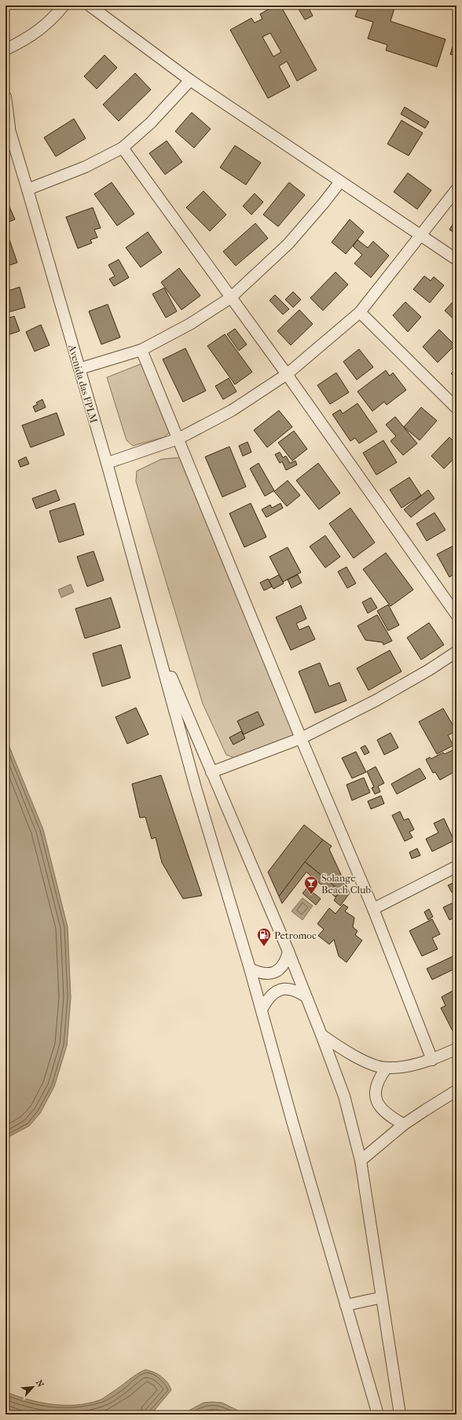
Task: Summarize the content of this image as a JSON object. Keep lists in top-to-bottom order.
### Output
{
  "streets": {
    "street": ["Avenida das FPLM"]
  },
  "places": {
    "bar": ["Solange Beach Club"],
    "fuel station": ["Petromoc"]
  },
  "north": "top right"
}
